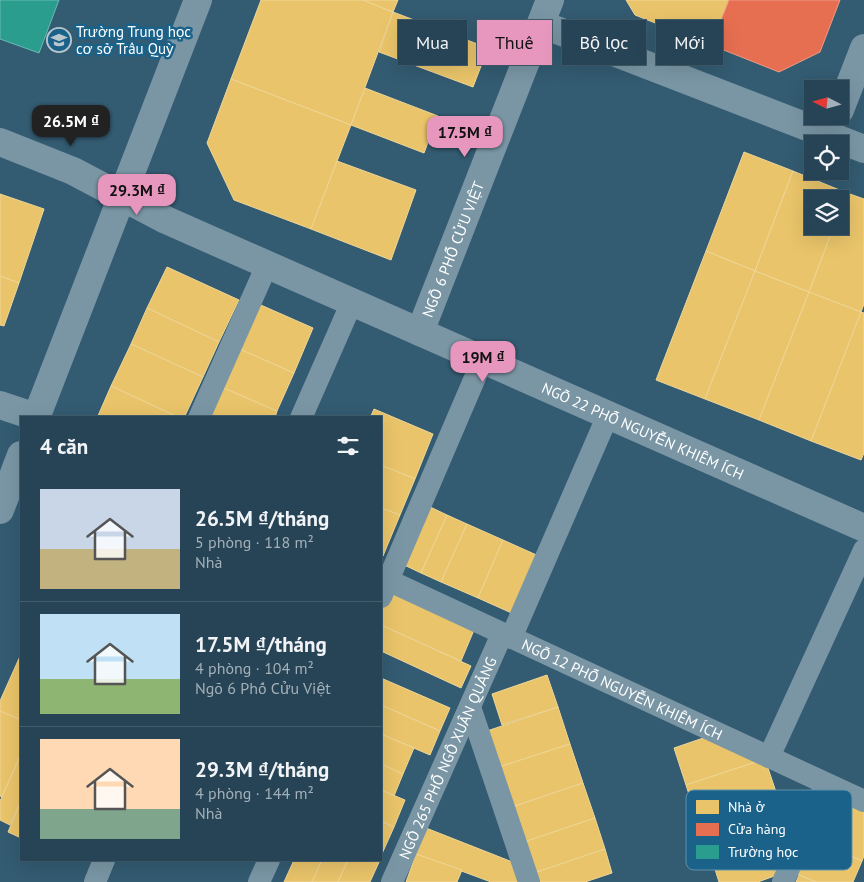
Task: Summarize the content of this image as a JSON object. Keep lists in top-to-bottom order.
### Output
{
  "streets": {
    "street": ["NGÕ 6 PHỐ CỬU VIỆT", "NGÕ 22 PHỐ NGUYỄN KHIÊM ÍCH"],
    "lane": ["NGÕ 12 PHỐ NGUYỄN KHIÊM ÍCH", "NGÕ 265 PHỐ NGÔ XUÂN QUẢNG"]
  },
  "crossings": [
    ["NGÕ 6 PHỐ CỬU VIỆT", "NGÕ 22 PHỐ NGUYỄN KHIÊM ÍCH"],
    ["NGÕ 22 PHỐ NGUYỄN KHIÊM ÍCH", "NGÕ 265 PHỐ NGÔ XUÂN QUẢNG"],
    ["NGÕ 12 PHỐ NGUYỄN KHIÊM ÍCH", "NGÕ 265 PHỐ NGÔ XUÂN QUẢNG"]
  ],
  "places": {
    "school or university": ["Trường Trung học cơ sở Trâu Quỳ"]
  },
  "legend": ["Nhà ở", "Cửa hàng", "Trường học"],
  "north": "left",
  "page": {
    "chip": [
      "Mua",
      "Thuê",
      "Bộ lọc",
      "Mới"
    ],
    "price": [
      "26.5M ₫",
      "17.5M ₫",
      "29.3M ₫",
      "19M ₫"
    ],
    "heading": "4 căn",
    "list": [
      {
        "name": "26.5M ₫/tháng",
        "note": "5 phòng · 118 m² · Nhà"
      },
      {
        "name": "17.5M ₫/tháng",
        "note": "4 phòng · 104 m² · Ngõ 6 Phố Cửu Việt"
      },
      {
        "name": "29.3M ₫/tháng",
        "note": "4 phòng · 144 m² · Nhà"
      }
    ]
  }
}
